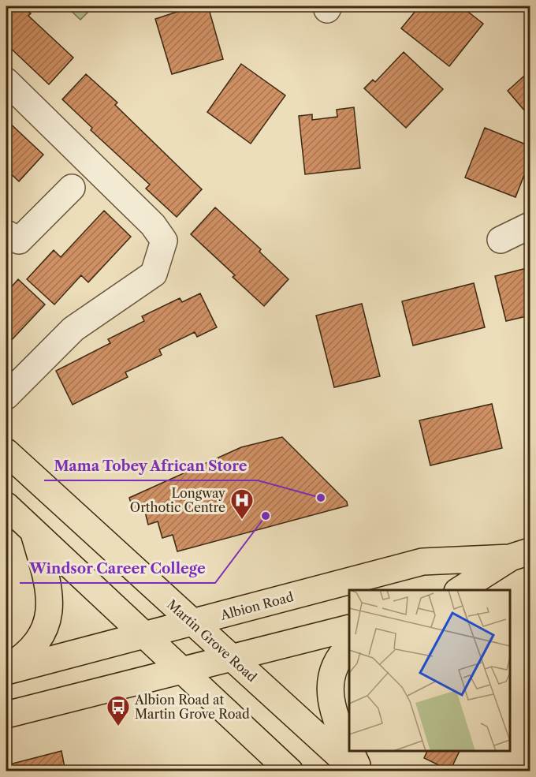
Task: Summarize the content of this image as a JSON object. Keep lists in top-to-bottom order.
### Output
{
  "streets": {
    "main road": ["Albion Road", "Martin Grove Road"]
  },
  "crossings": [
    ["Albion Road", "Martin Grove Road"]
  ],
  "places": {
    "other": ["Mama Tobey African Store", "Windsor Career College"],
    "hospital": ["Longway Orthotic Centre"],
    "bus stop": ["Albion Road at Martin Grove Road"]
  }
}
